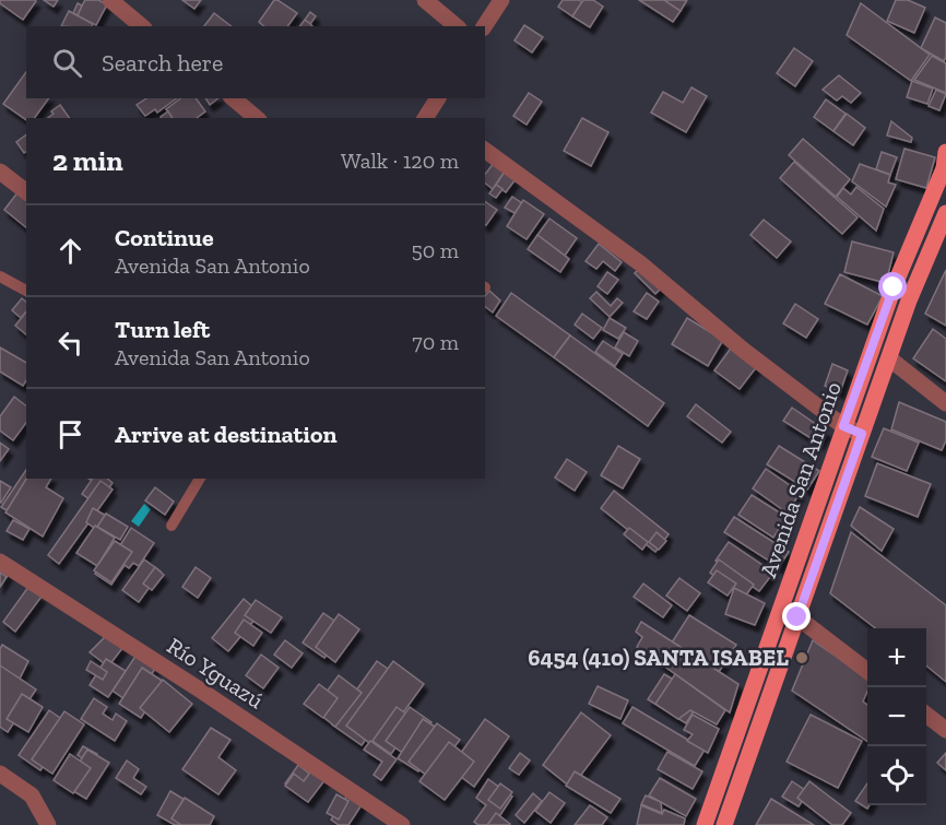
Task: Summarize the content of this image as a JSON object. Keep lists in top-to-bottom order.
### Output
{
  "streets": {
    "main road": ["Avenida San Antonio"],
    "street": ["Río Yguazú"]
  },
  "places": ["6454 (410) SANTA ISABEL"],
  "page": {
    "search": "Search here",
    "heading": ["2 min", "Walk · 120 m"],
    "list": [
      ["Continue", "Avenida San Antonio", "50 m"],
      ["Turn left", "Avenida San Antonio", "70 m"],
      "Arrive at destination"
    ],
    "map_buttons": ["+", "−"]
  }
}
